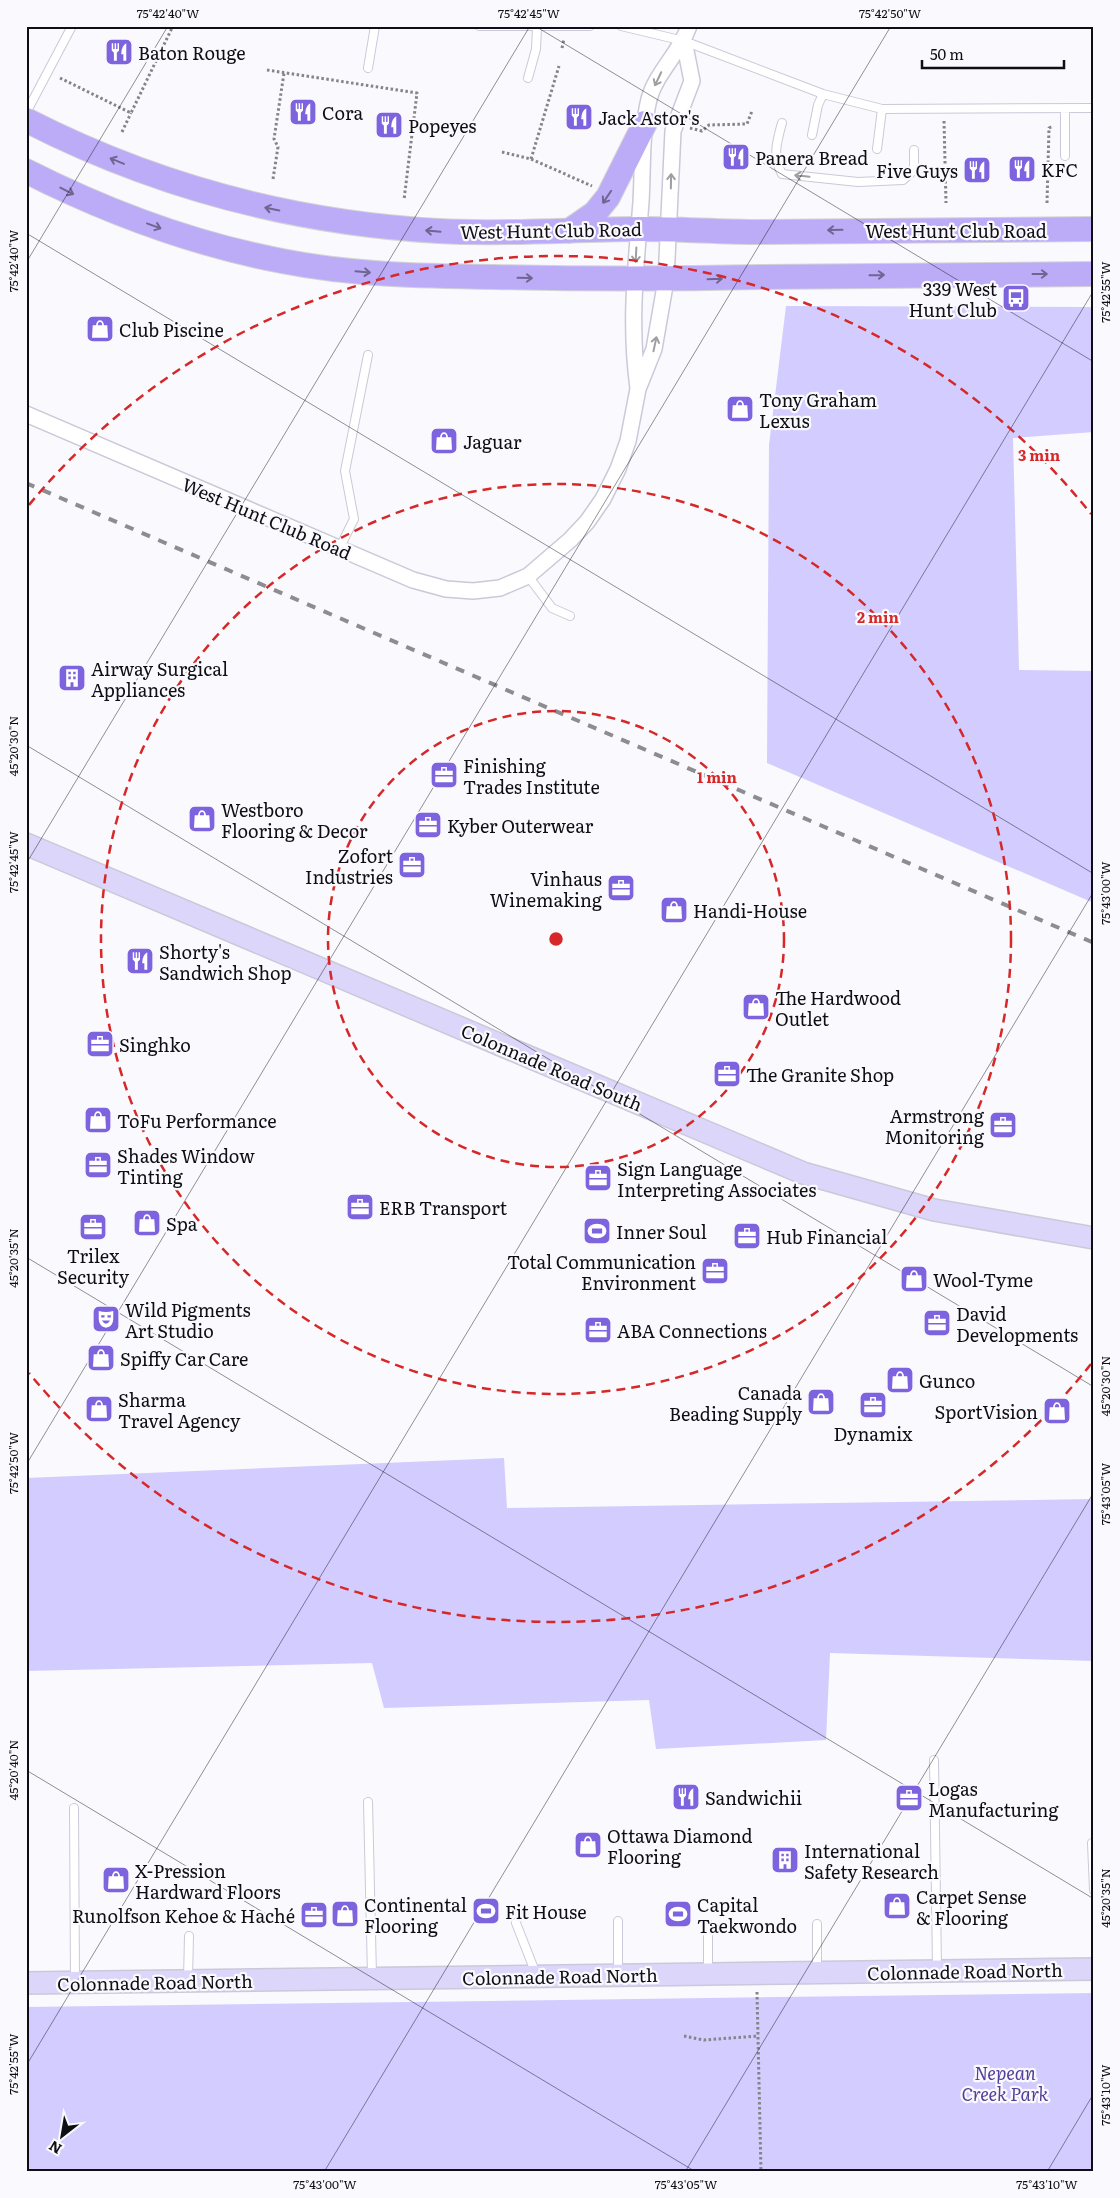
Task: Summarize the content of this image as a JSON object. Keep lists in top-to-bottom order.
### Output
{
  "streets": {
    "main road": ["West Hunt Club Road"],
    "street": ["Colonnade Road South", "Colonnade Road North"]
  },
  "parks": ["Nepean Creek Park"],
  "places": {
    "restaurant": [
      "Baton Rouge",
      "Cora",
      "Jack Astor's",
      "Popeyes",
      "Panera Bread",
      "KFC",
      "Five Guys",
      "Shorty's Sandwich Shop",
      "Sandwichii"
    ],
    "bus stop": ["339 West Hunt Club"],
    "shop": [
      "Club Piscine",
      "Tony Graham Lexus",
      "Jaguar",
      "Westboro Flooring & Decor",
      "Handi-House",
      "The Hardwood Outlet",
      "ToFu Performance",
      "Spa",
      "Wool-Tyme",
      "Spiffy Car Care",
      "Gunco",
      "Canada Beading Supply",
      "Sharma Travel Agency",
      "SportVision",
      "Ottawa Diamond Flooring",
      "X-Pression Hardward Floors",
      "Carpet Sense & Flooring",
      "Continental Flooring"
    ],
    "building": ["Airway Surgical Appliances", "International Safety Research"],
    "office": [
      "Finishing Trades Institute",
      "Kyber Outerwear",
      "Zofort Industries",
      "Vinhaus Winemaking",
      "Singhko",
      "The Granite Shop",
      "Armstrong Monitoring",
      "Shades Window Tinting",
      "Sign Language Interpreting Associates",
      "ERB Transport",
      "Trilex Security",
      "Hub Financial",
      "Total Communication Environment",
      "David Developments",
      "ABA Connections",
      "Dynamix",
      "Logas Manufacturing",
      "Runolfson Kehoe & Haché"
    ],
    "sports": ["Inner Soul", "Fit House", "Capital Taekwondo"],
    "theatre": ["Wild Pigments Art Studio"]
  },
  "scale_bar": "50 m",
  "north": "bottom left",
  "coordinates": [
    "75°42'40\"W",
    "75°42'45\"W",
    "75°42'50\"W",
    "75°42'55\"W",
    "45°20'30\"N",
    "75°43'00\"W",
    "45°20'35\"N",
    "75°43'05\"W",
    "45°20'40\"N",
    "75°43'10\"W"
  ],
  "rings": ["3 min", "2 min", "1 min"]
}
